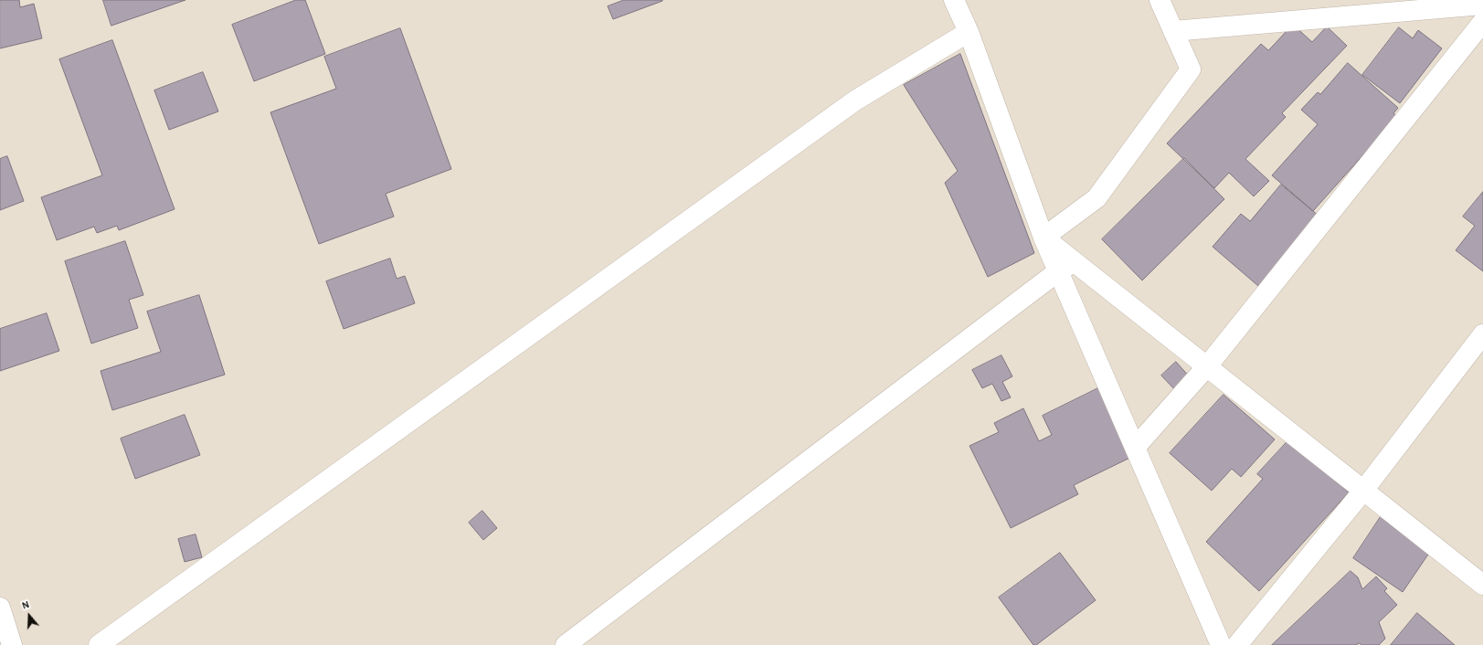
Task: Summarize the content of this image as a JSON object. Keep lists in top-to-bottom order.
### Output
{
  "north": "top"
}
